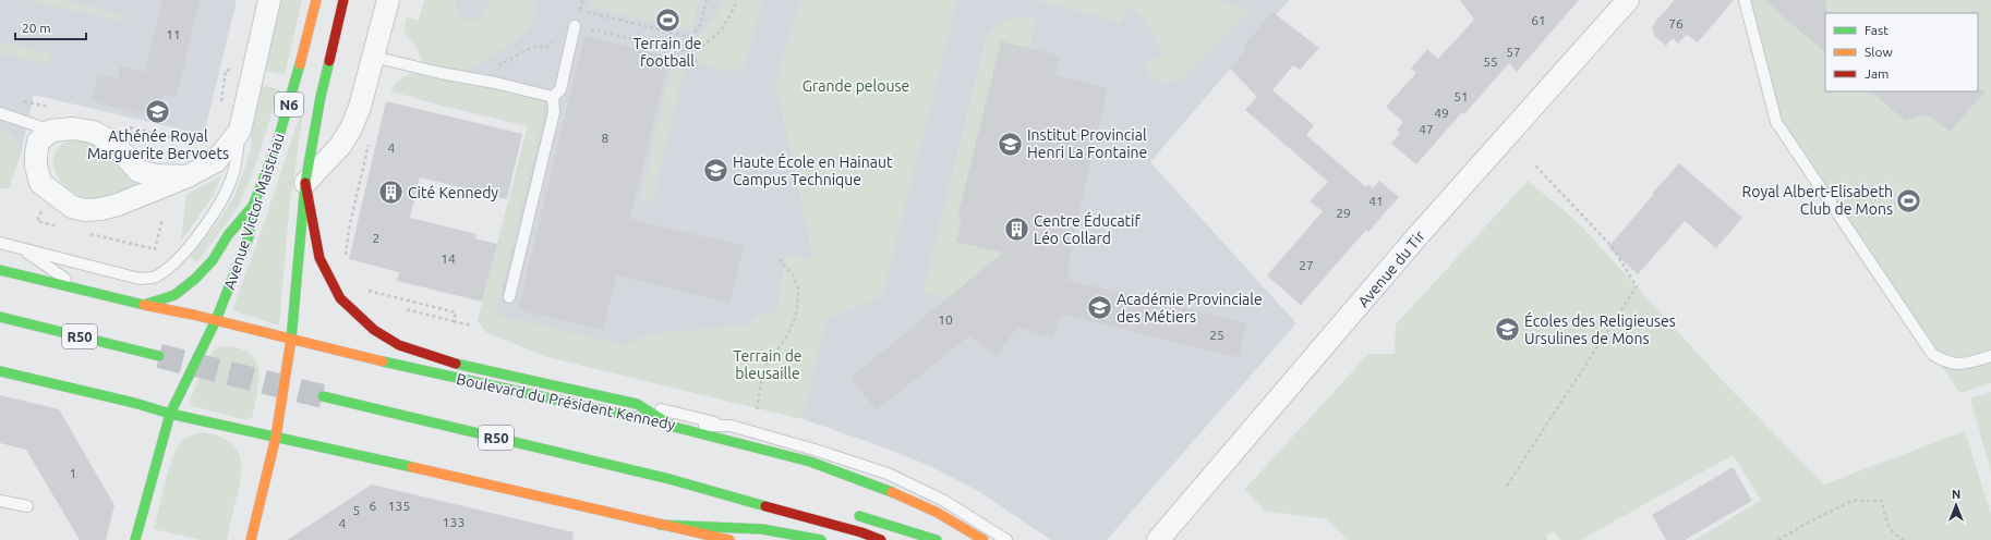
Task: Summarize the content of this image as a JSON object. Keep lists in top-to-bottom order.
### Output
{
  "streets": {
    "main road": [
      "N6",
      "Avenue Victor Maistriau",
      "R50",
      "Boulevard du Président Kennedy"
    ],
    "street": ["Avenue du Tir"]
  },
  "crossings": [
    ["N6", "Boulevard du Président Kennedy"],
    ["Avenue Victor Maistriau", "Boulevard du Président Kennedy"]
  ],
  "parks": ["Grande pelouse", "Terrain de bleusaille"],
  "places": {
    "sports": ["Terrain de football", "Royal Albert-Elisabeth Club de Mons"],
    "school or university": [
      "Athénée Royal Marguerite Bervoets",
      "Institut Provincial Henri La Fontaine",
      "Haute École en Hainaut Campus Technique",
      "Académie Provinciale des Métiers",
      "Écoles des Religieuses Ursulines de Mons"
    ],
    "building": ["Cité Kennedy", "Centre Éducatif Léo Collard"]
  },
  "house_numbers": [
    "61",
    "76",
    "11",
    "57",
    "55",
    "51",
    "49",
    "47",
    "8",
    "4",
    "41",
    "29",
    "2",
    "14",
    "27",
    "10",
    "25",
    "1",
    "6",
    "135",
    "5",
    "133",
    "4"
  ],
  "legend": ["Fast", "Slow", "Jam"],
  "scale_bar": "20 m",
  "north": "top"
}
